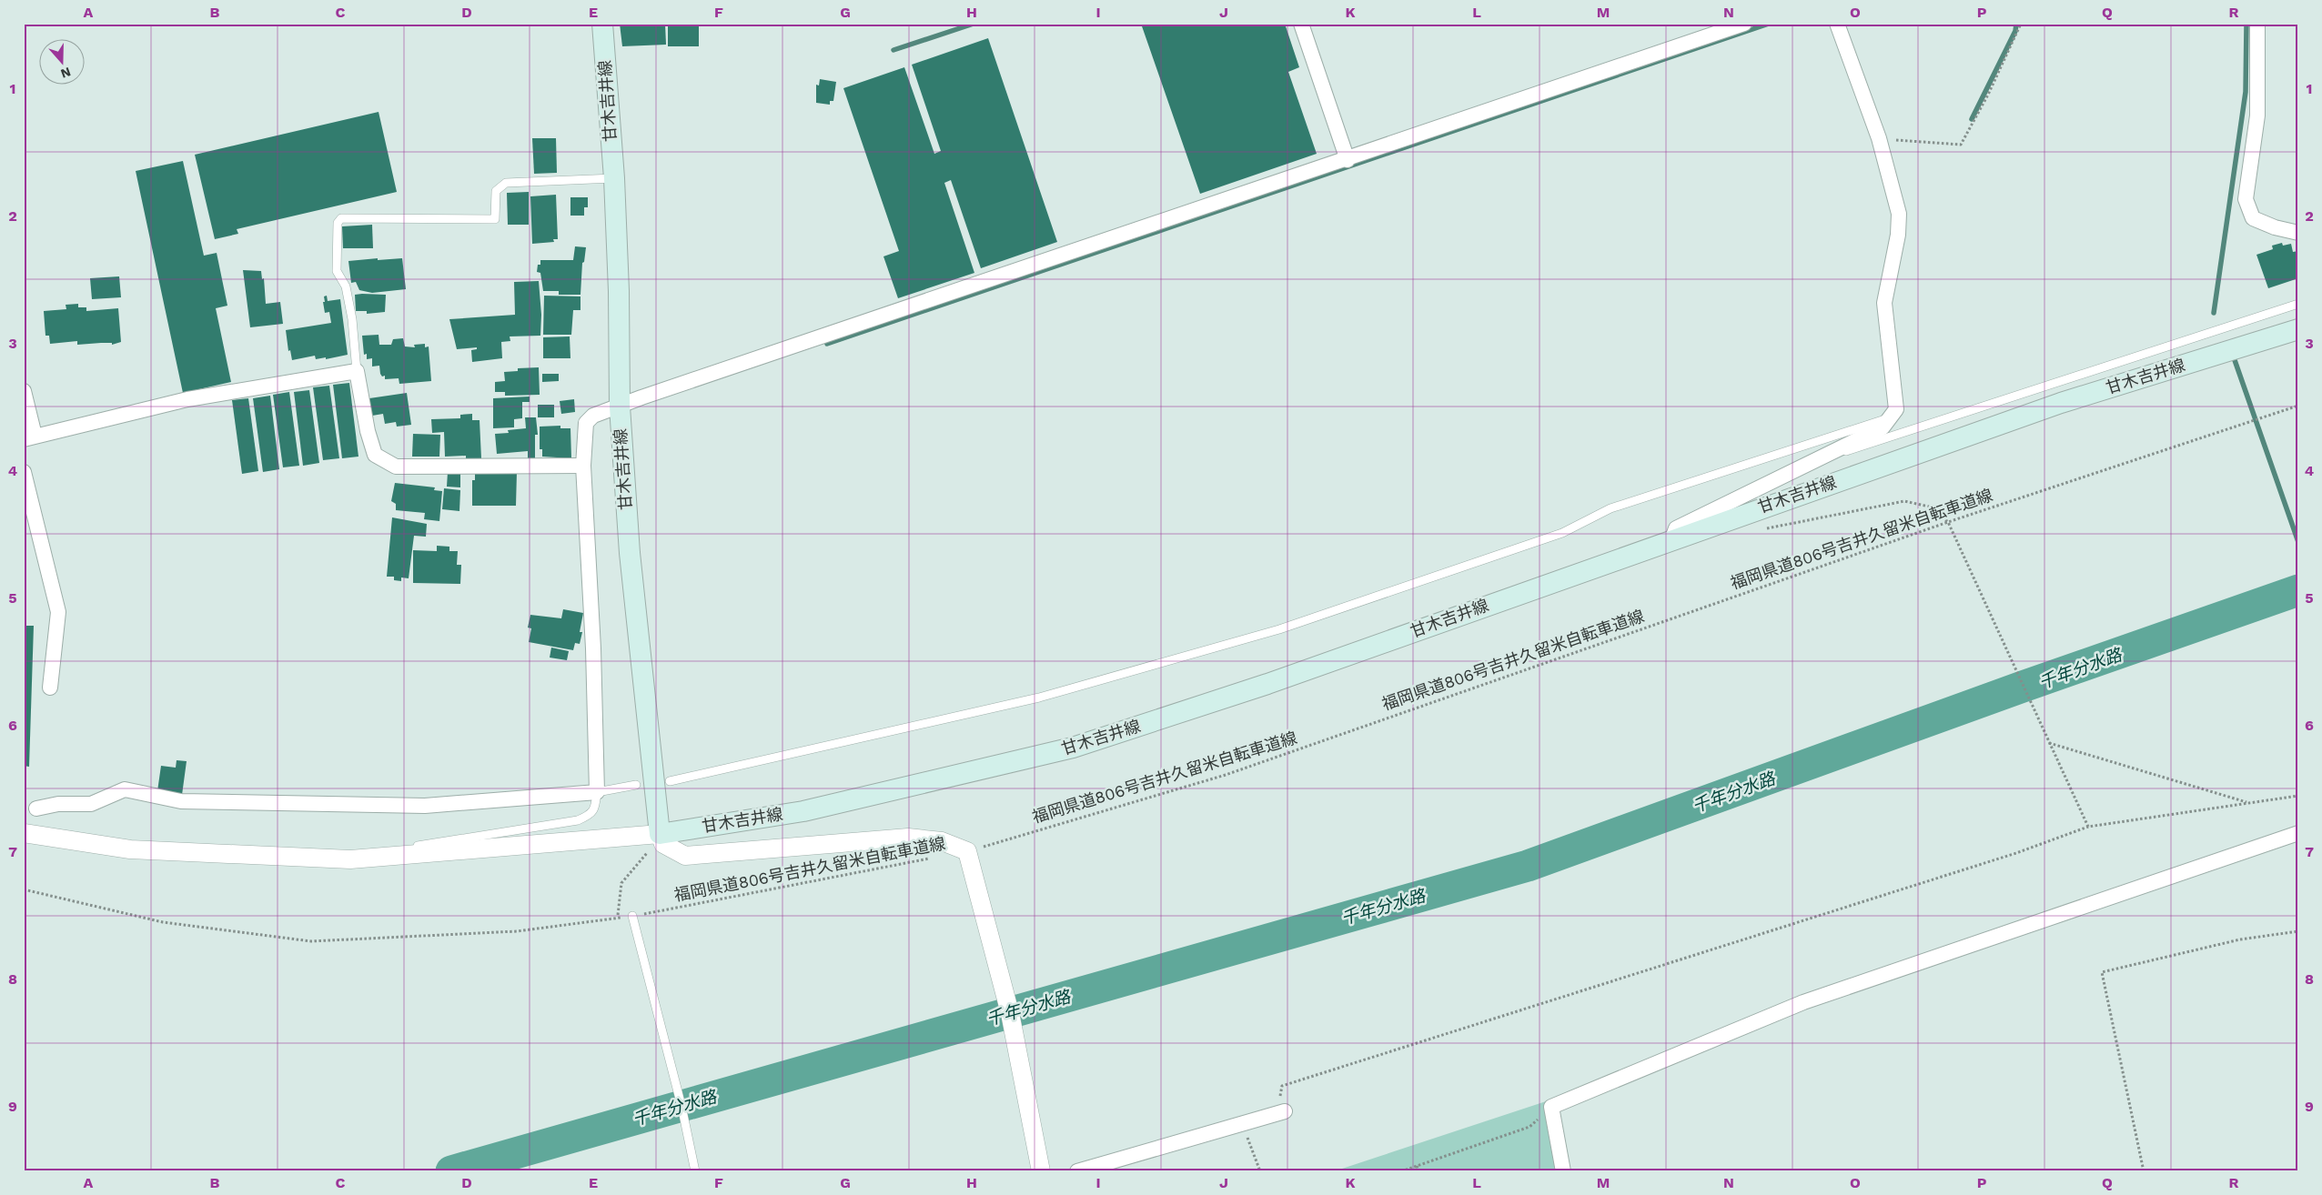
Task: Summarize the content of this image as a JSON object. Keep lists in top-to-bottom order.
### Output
{
  "streets": {
    "main road": ["甘木吉井線"],
    "path": ["福岡県道806号吉井久留米自転車道線"]
  },
  "water": ["千年分水路"],
  "north": "bottom",
  "grid": {
    "columns": [
      "A",
      "B",
      "C",
      "D",
      "E",
      "F",
      "G",
      "H",
      "I",
      "J",
      "K",
      "L",
      "M",
      "N",
      "O",
      "P",
      "Q",
      "R"
    ],
    "rows": [
      "1",
      "2",
      "3",
      "4",
      "5",
      "6",
      "7",
      "8",
      "9"
    ]
  }
}
